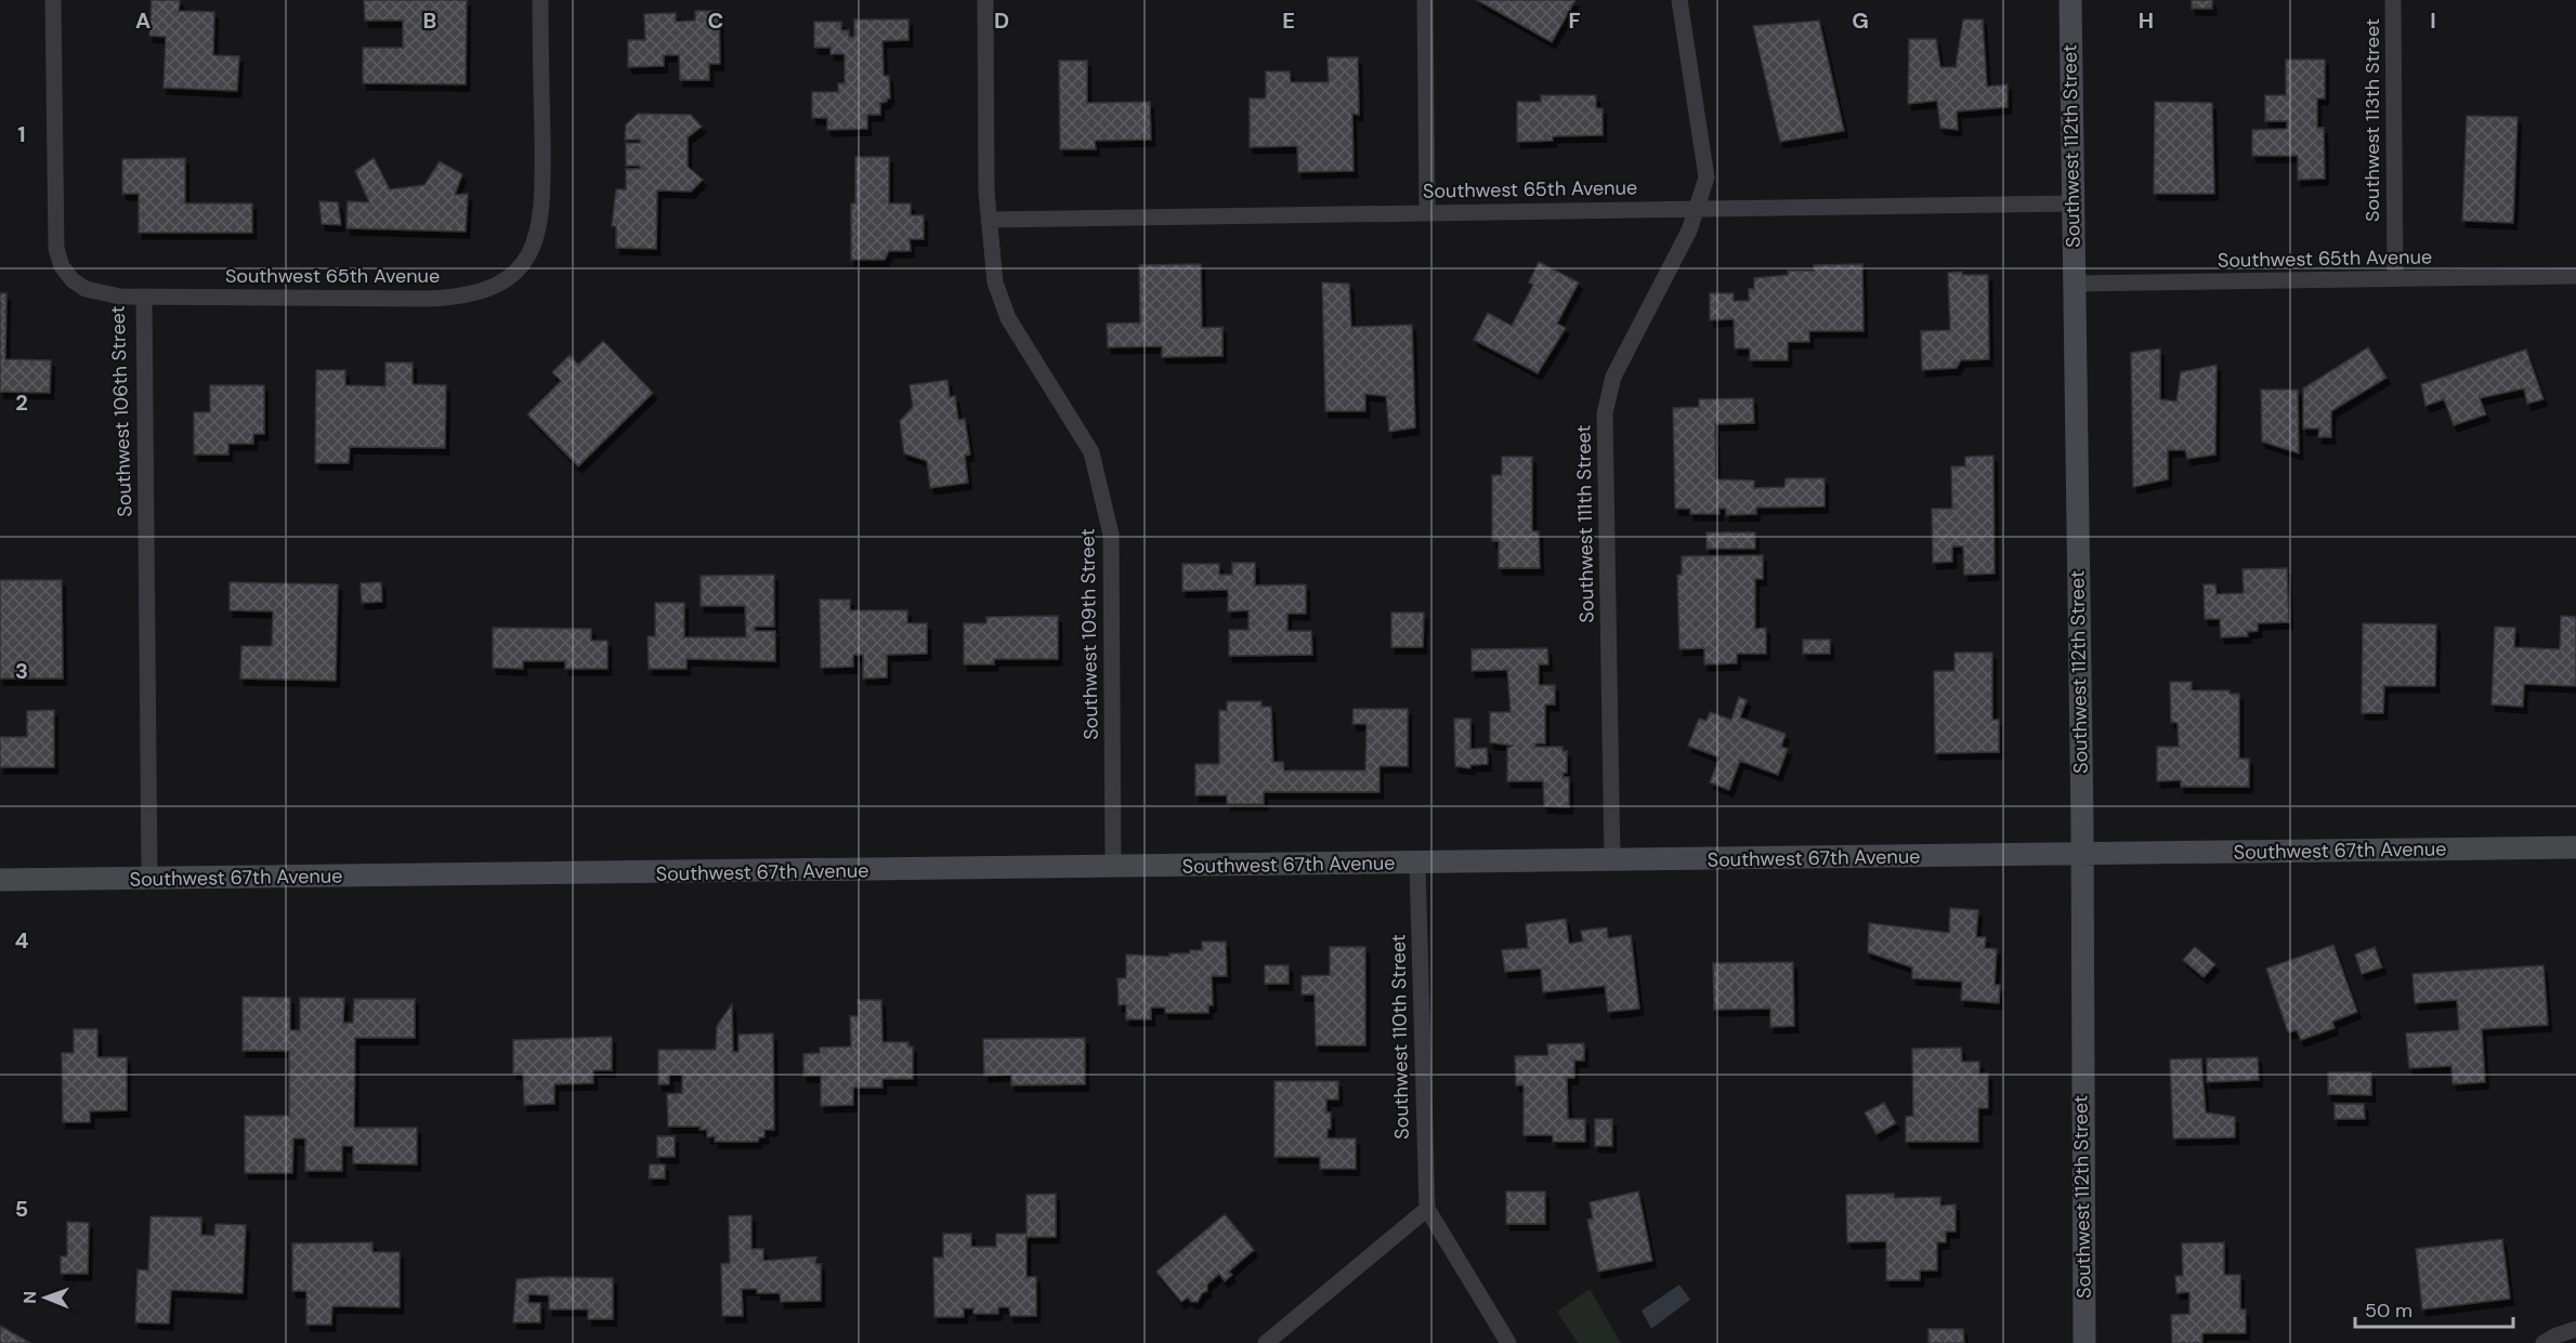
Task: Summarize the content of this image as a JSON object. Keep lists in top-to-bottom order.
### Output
{
  "streets": {
    "main road": ["Southwest 112th Street", "Southwest 67th Avenue"],
    "street": [
      "Southwest 113th Street",
      "Southwest 65th Avenue",
      "Southwest 106th Street",
      "Southwest 111th Street",
      "Southwest 109th Street",
      "Southwest 110th Street"
    ]
  },
  "crossings": [
    ["Southwest 113th Street", "Southwest 65th Avenue"],
    ["Southwest 112th Street", "Southwest 65th Avenue"],
    ["Southwest 112th Street", "Southwest 67th Avenue"],
    ["Southwest 65th Avenue", "Southwest 106th Street"],
    ["Southwest 65th Avenue", "Southwest 111th Street"],
    ["Southwest 65th Avenue", "Southwest 109th Street"],
    ["Southwest 106th Street", "Southwest 67th Avenue"],
    ["Southwest 111th Street", "Southwest 67th Avenue"],
    ["Southwest 109th Street", "Southwest 67th Avenue"],
    ["Southwest 67th Avenue", "Southwest 110th Street"]
  ],
  "scale_bar": "50 m",
  "north": "left",
  "grid": {
    "columns": [
      "A",
      "B",
      "C",
      "D",
      "E",
      "F",
      "G",
      "H",
      "I"
    ],
    "rows": [
      "1",
      "2",
      "3",
      "4",
      "5"
    ]
  }
}
